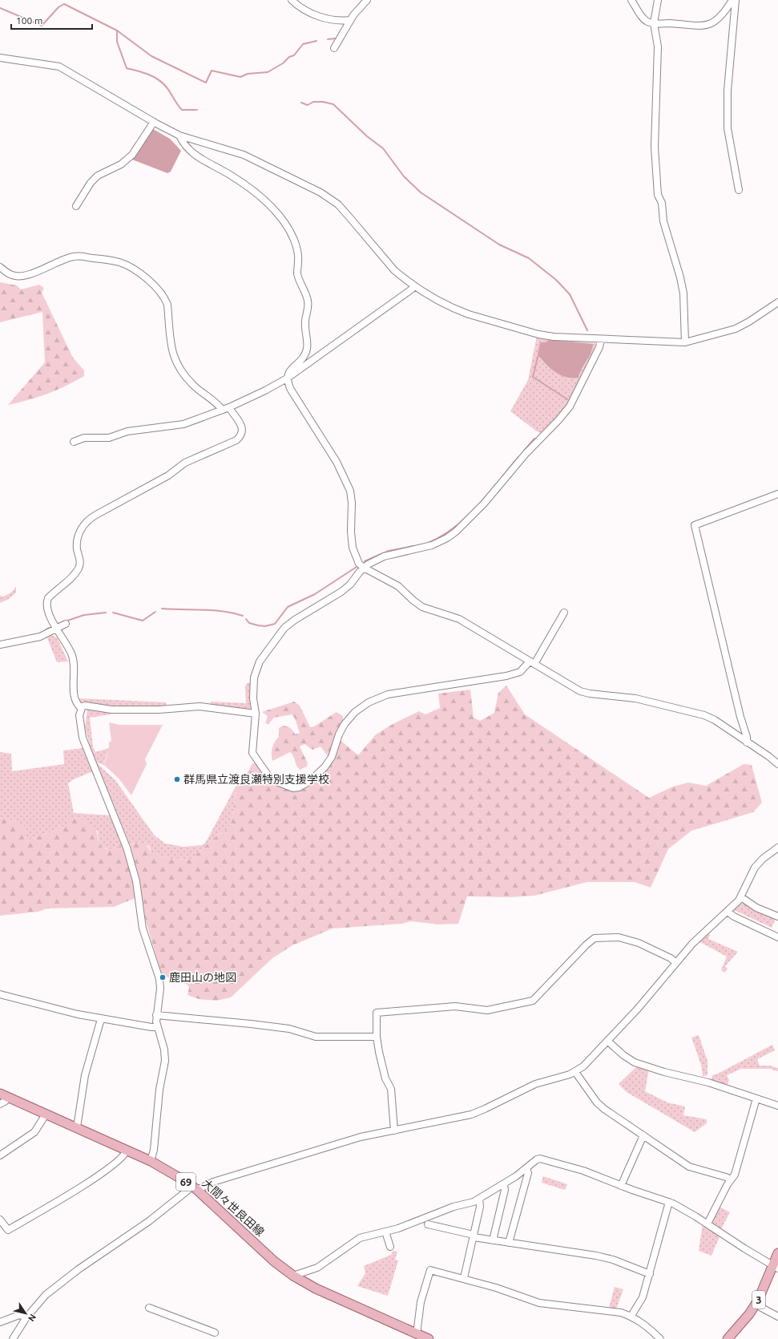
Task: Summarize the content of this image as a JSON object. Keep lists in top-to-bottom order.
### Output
{
  "streets": {
    "main road": ["69", "大間々世良田線", "3"]
  },
  "places": ["群馬県立渡良瀬特別支援学校", "鹿田山の地図"],
  "scale_bar": "100 m",
  "north": "bottom right"
}
